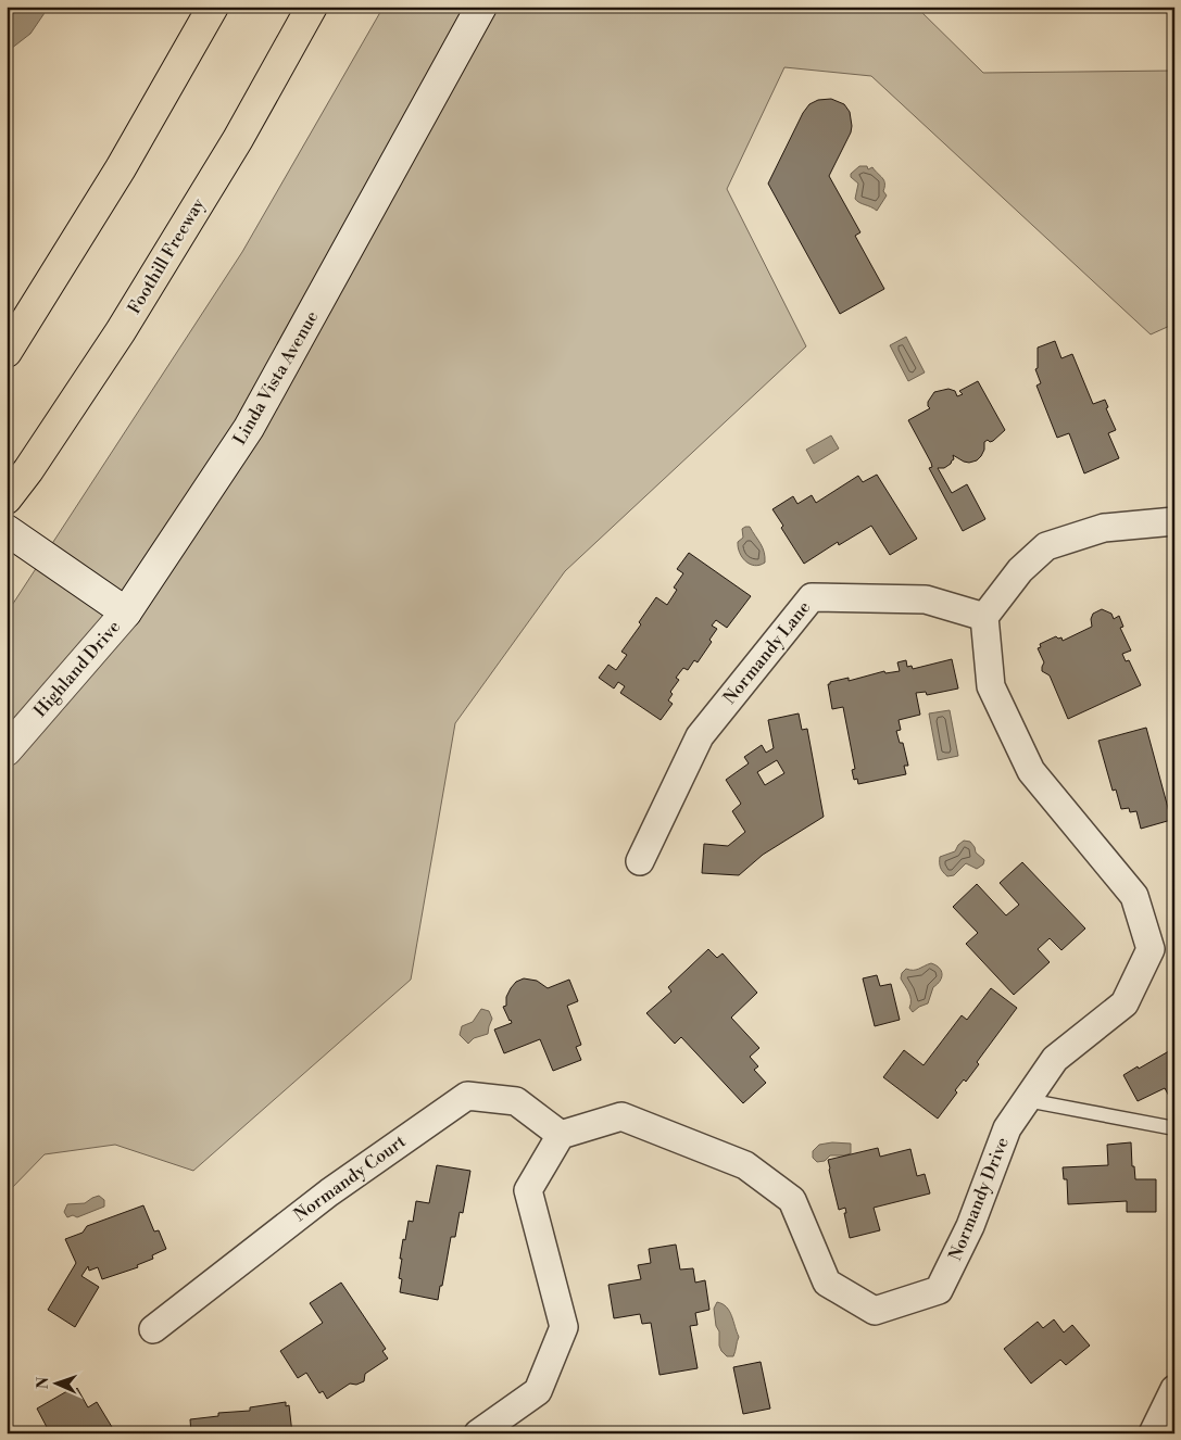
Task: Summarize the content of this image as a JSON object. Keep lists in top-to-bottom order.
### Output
{
  "streets": {
    "highway": ["Foothill Freeway"],
    "main road": ["Linda Vista Avenue", "Highland Drive"],
    "street": ["Normandy Lane", "Normandy Court", "Normandy Drive"]
  },
  "crossings": [
    ["Linda Vista Avenue", "Highland Drive"],
    ["Normandy Lane", "Normandy Drive"],
    ["Normandy Court", "Normandy Drive"]
  ],
  "north": "left"
}
